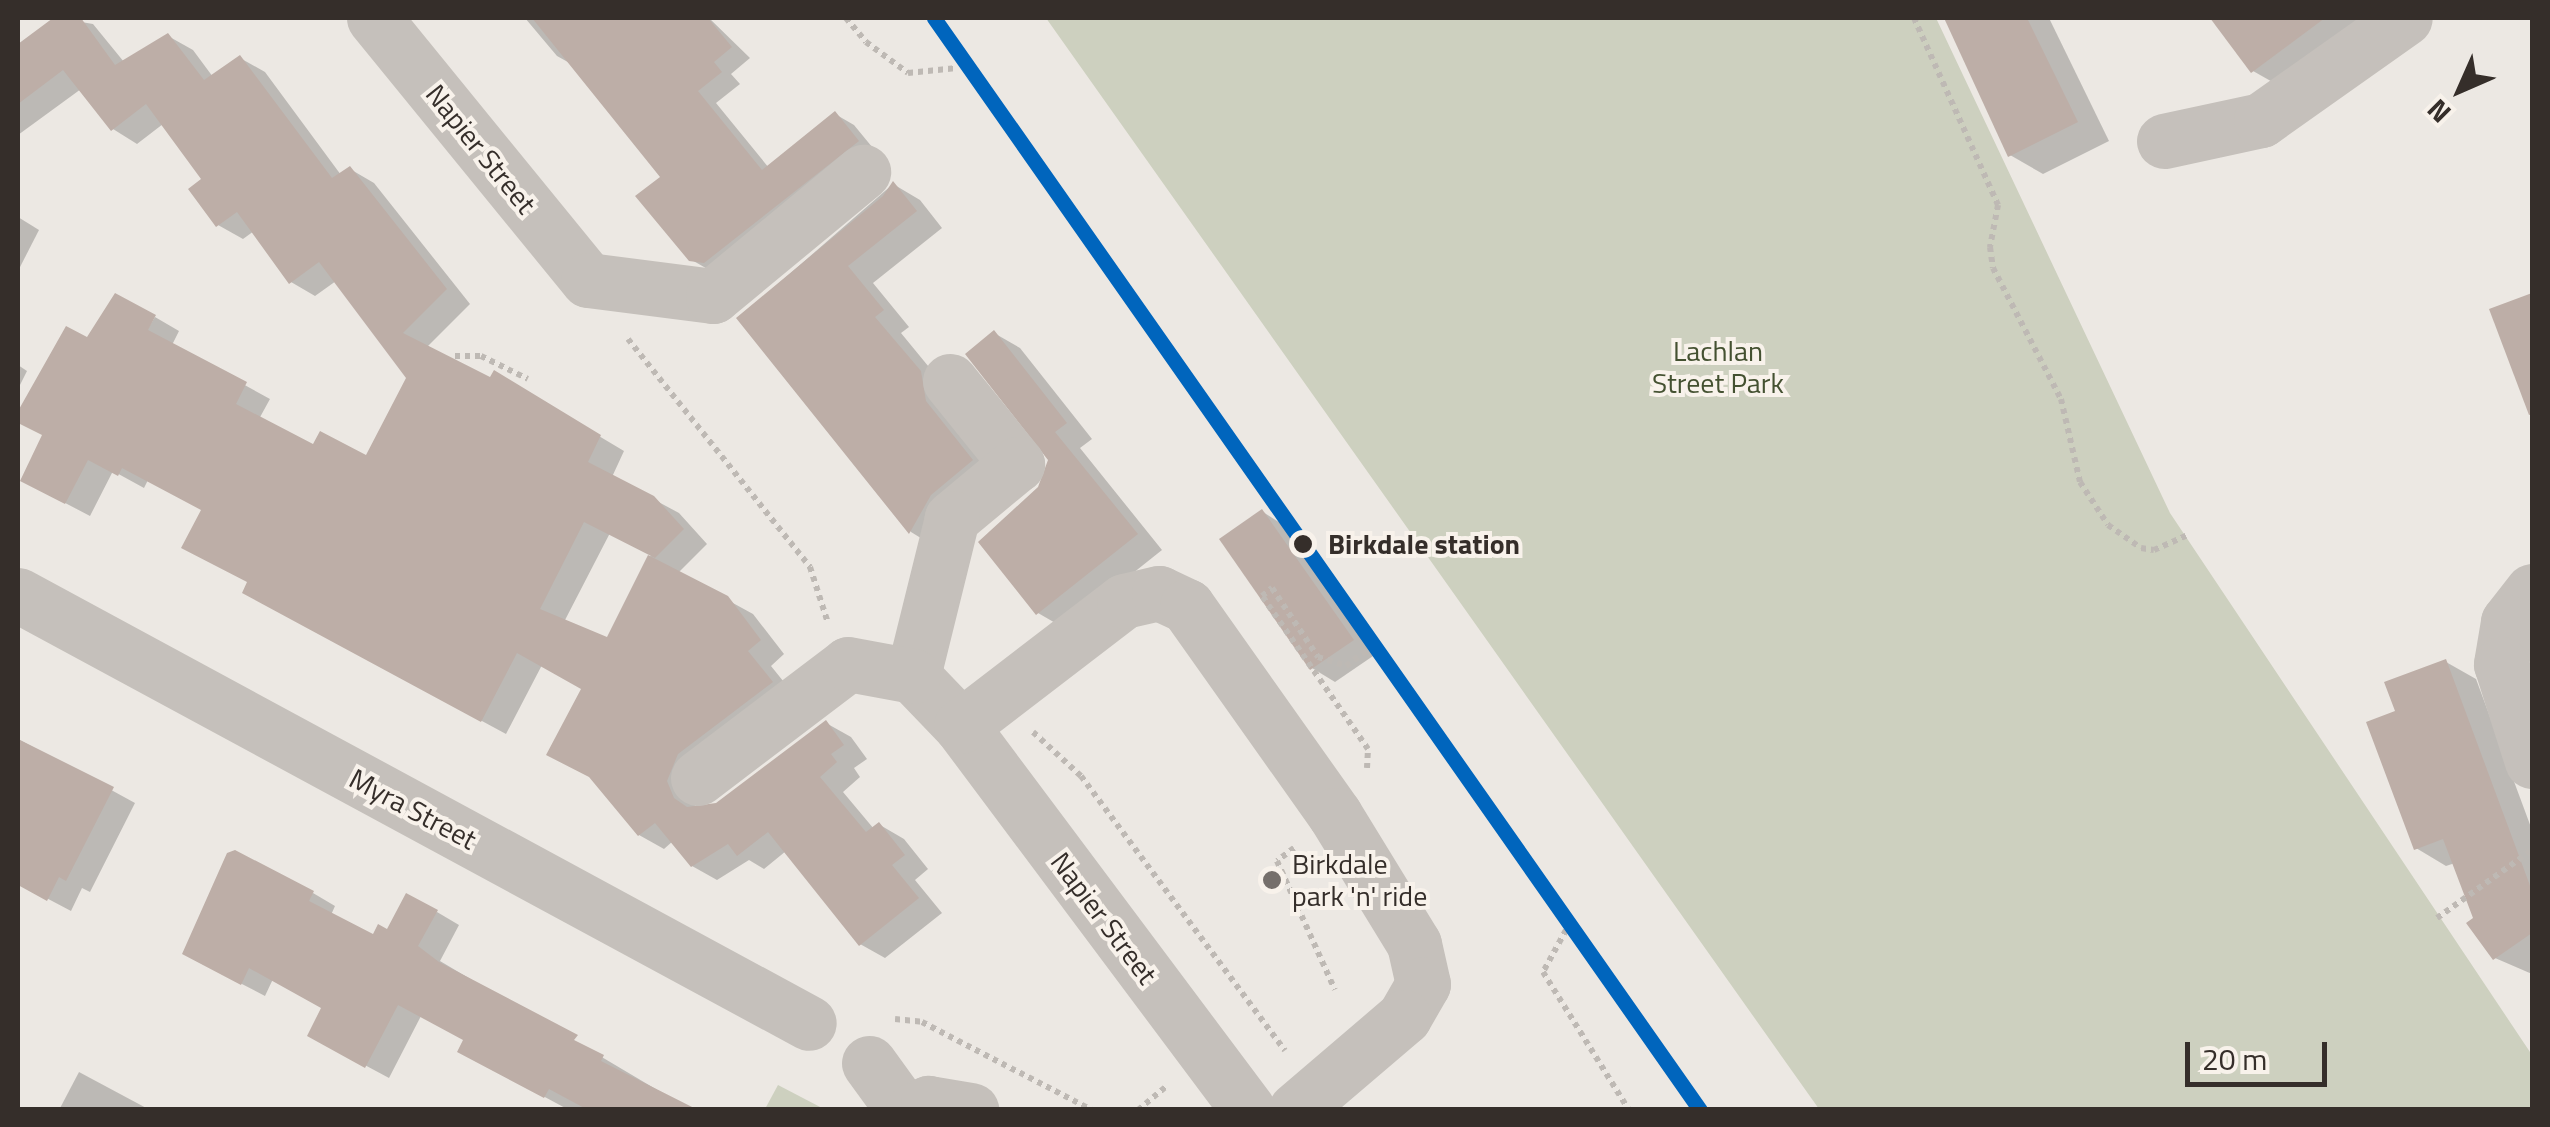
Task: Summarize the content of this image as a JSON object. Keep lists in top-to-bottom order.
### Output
{
  "streets": {
    "street": ["Napier Street", "Myra Street"]
  },
  "parks": ["Lachlan Street Park"],
  "places": ["Birkdale station", "Birkdale park 'n' ride"],
  "scale_bar": "20 m",
  "north": "bottom left"
}
